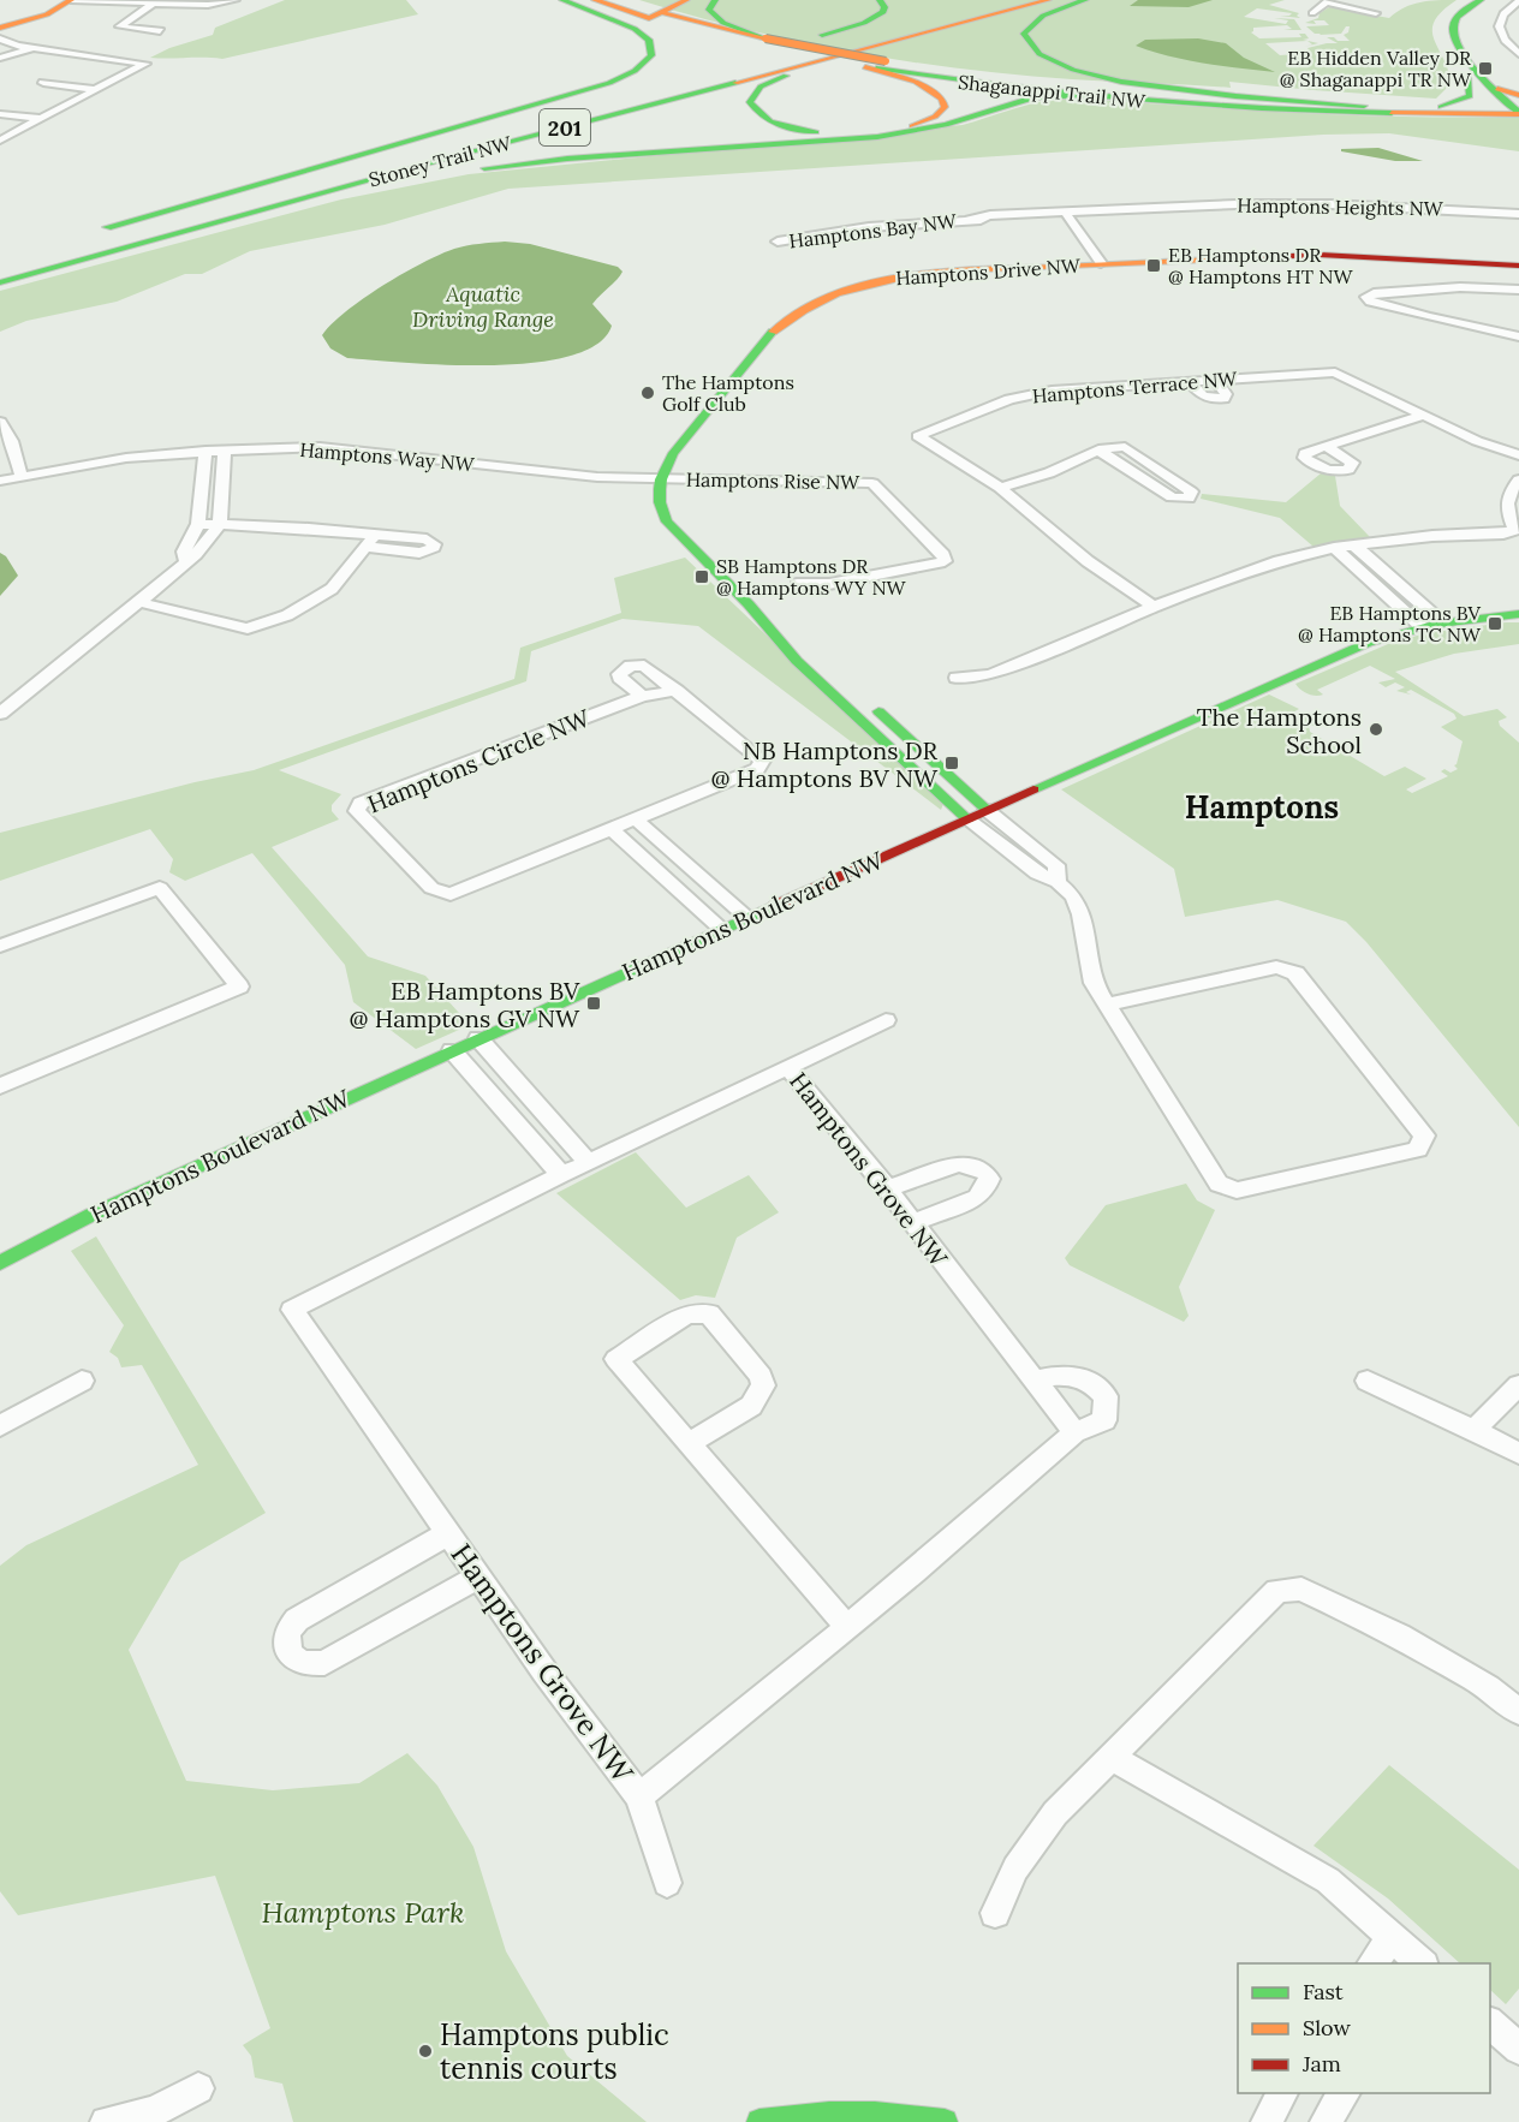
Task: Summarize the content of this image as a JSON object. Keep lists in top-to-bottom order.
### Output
{
  "streets": {
    "main road": [
      "Shaganappi Trail NW",
      "201",
      "Stoney Trail NW",
      "Hamptons Drive NW",
      "Hamptons Boulevard NW"
    ],
    "street": [
      "Hamptons Heights NW",
      "Hamptons Bay NW",
      "Hamptons Terrace NW",
      "Hamptons Way NW",
      "Hamptons Rise NW",
      "Hamptons Circle NW",
      "Hamptons Grove NW"
    ]
  },
  "crossings": [
    ["Hamptons Heights NW", "Hamptons Bay NW"],
    ["Hamptons Drive NW", "Hamptons Way NW"],
    ["Hamptons Drive NW", "Hamptons Rise NW"],
    ["Hamptons Way NW", "Hamptons Rise NW"]
  ],
  "districts": ["Hamptons"],
  "water": ["Aquatic Driving Range"],
  "parks": ["Hamptons Park"],
  "places": {
    "transit": [
      "EB Hidden Valley DR @ Shaganappi TR NW",
      "EB Hamptons DR @ Hamptons HT NW",
      "SB Hamptons DR @ Hamptons WY NW",
      "EB Hamptons BV @ Hamptons TC NW",
      "NB Hamptons DR @ Hamptons BV NW",
      "EB Hamptons BV @ Hamptons GV NW"
    ],
    "other": ["The Hamptons Golf Club", "The Hamptons School", "Hamptons public tennis courts"]
  },
  "legend": ["Fast", "Slow", "Jam"]
}
